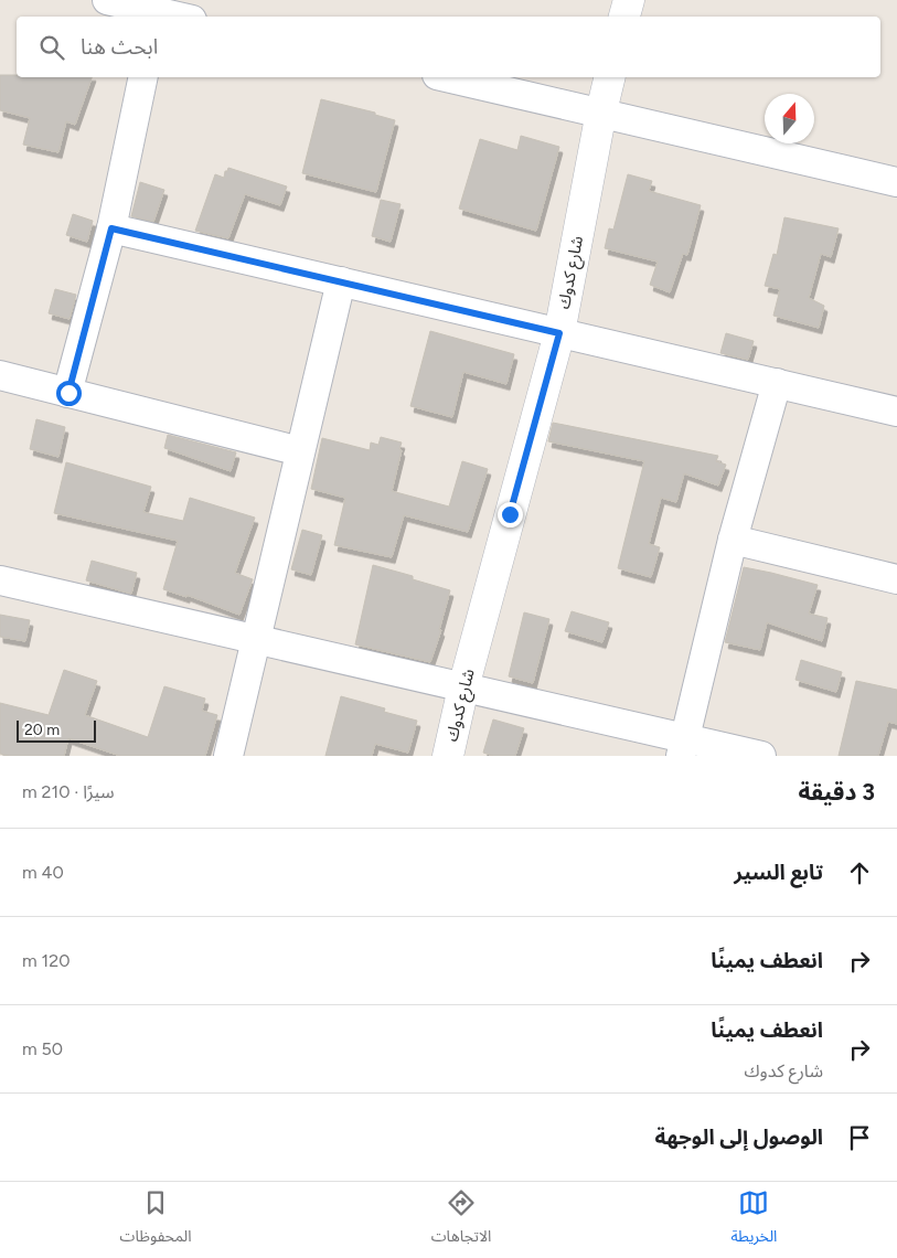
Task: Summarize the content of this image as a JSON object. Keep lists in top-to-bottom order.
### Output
{
  "streets": {
    "street": ["شارع كدوك"]
  },
  "scale_bar": "20 m",
  "north": "top",
  "page": {
    "search": "ابحث هنا",
    "scale": "20 m",
    "heading": ["3 دقيقة", "سيرًا · 210 m"],
    "list": [
      ["تابع السير", "40 m"],
      ["انعطف يمينًا", "120 m"],
      ["انعطف يمينًا", "شارع كدوك", "50 m"],
      "الوصول إلى الوجهة"
    ],
    "nav": ["الخريطة", "الاتجاهات", "المحفوظات"]
  }
}
